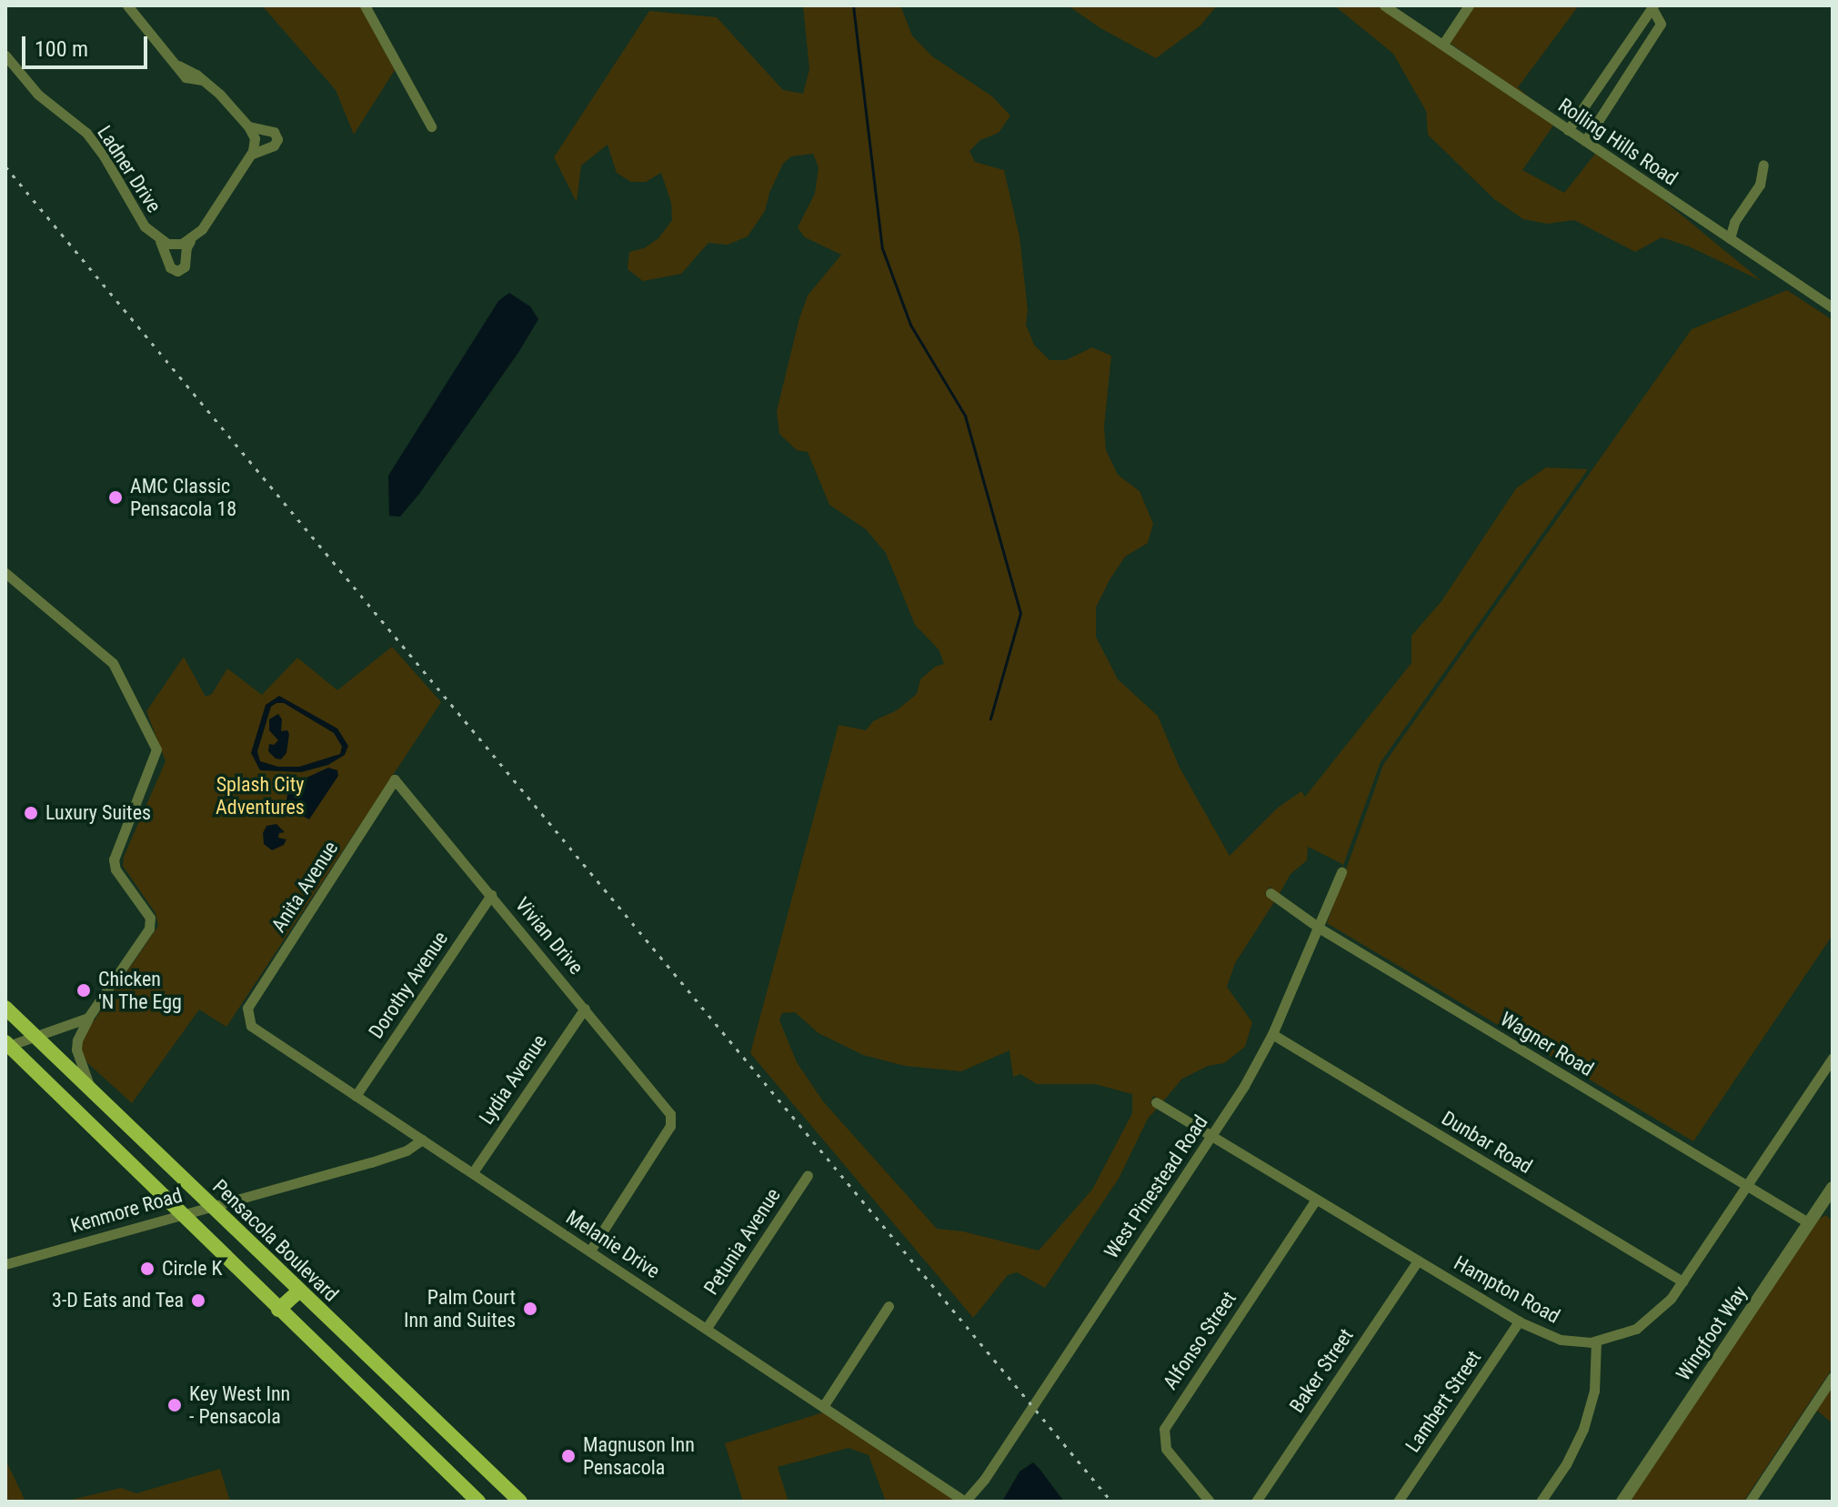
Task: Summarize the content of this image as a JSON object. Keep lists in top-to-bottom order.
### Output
{
  "streets": {
    "main road": ["Pensacola Boulevard"],
    "street": [
      "Rolling Hills Road",
      "Ladner Drive",
      "Anita Avenue",
      "Vivian Drive",
      "Dorothy Avenue",
      "Wagner Road",
      "Lydia Avenue",
      "Dunbar Road",
      "West Pinestead Road",
      "Kenmore Road",
      "Petunia Avenue",
      "Melanie Drive",
      "Hampton Road",
      "Wingfoot Way",
      "Alfonso Street",
      "Baker Street",
      "Lambert Street"
    ]
  },
  "crossings": [
    ["Anita Avenue", "Vivian Drive"],
    ["Anita Avenue", "Melanie Drive"],
    ["Vivian Drive", "Dorothy Avenue"],
    ["Vivian Drive", "Lydia Avenue"],
    ["Vivian Drive", "Melanie Drive"],
    ["Dorothy Avenue", "Melanie Drive"],
    ["Wagner Road", "West Pinestead Road"],
    ["Wagner Road", "Hampton Road"],
    ["Wagner Road", "Wingfoot Way"],
    ["Lydia Avenue", "Melanie Drive"],
    ["Dunbar Road", "West Pinestead Road"],
    ["Dunbar Road", "Hampton Road"],
    ["West Pinestead Road", "Melanie Drive"],
    ["West Pinestead Road", "Hampton Road"],
    ["Kenmore Road", "Pensacola Boulevard"],
    ["Kenmore Road", "Melanie Drive"],
    ["Petunia Avenue", "Melanie Drive"],
    ["Hampton Road", "Alfonso Street"],
    ["Hampton Road", "Baker Street"],
    ["Hampton Road", "Lambert Street"]
  ],
  "parks": ["Splash City Adventures"],
  "places": [
    "AMC Classic Pensacola 18",
    "Luxury Suites",
    "Chicken 'N The Egg",
    "Circle K",
    "3-D Eats and Tea",
    "Palm Court Inn and Suites",
    "Key West Inn - Pensacola",
    "Magnuson Inn Pensacola"
  ],
  "scale_bar": "100 m"
}
